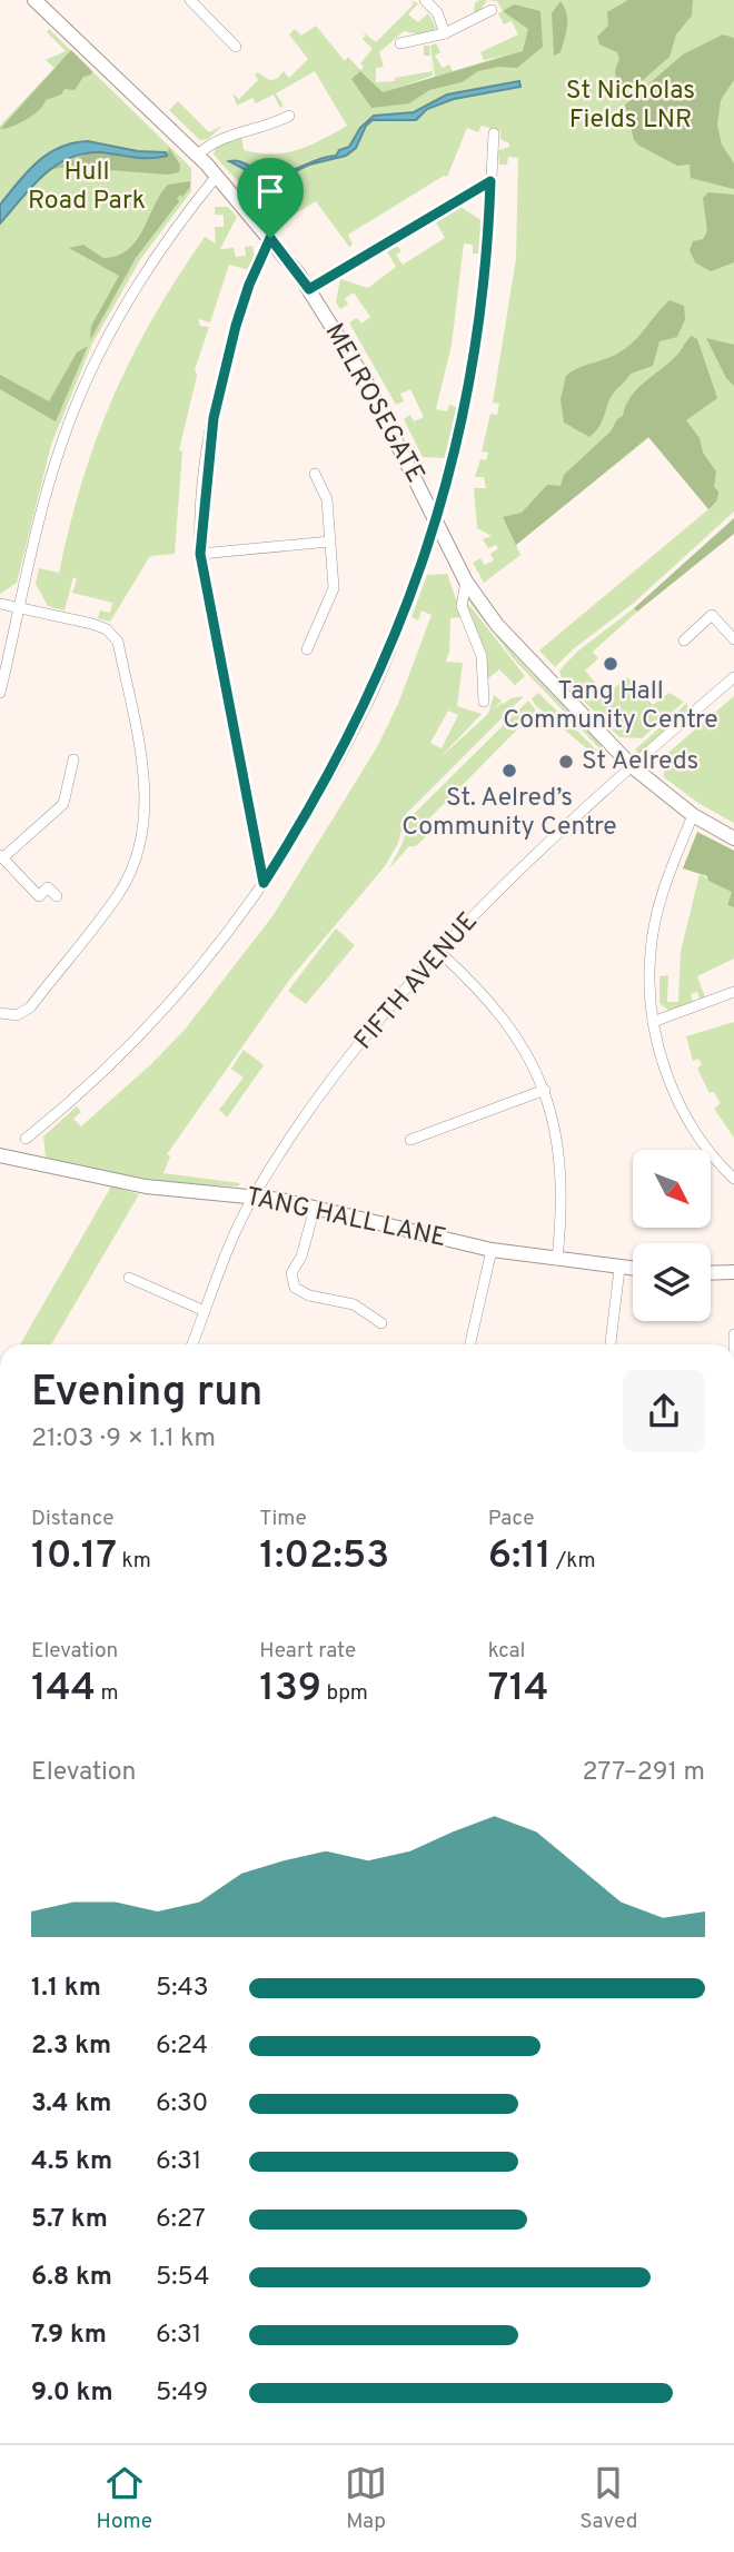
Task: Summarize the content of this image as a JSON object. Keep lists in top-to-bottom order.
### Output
{
  "streets": {
    "street": ["MELROSEGATE", "FIFTH AVENUE", "TANG HALL LANE"]
  },
  "crossings": [
    ["MELROSEGATE", "FIFTH AVENUE"],
    ["FIFTH AVENUE", "TANG HALL LANE"]
  ],
  "parks": ["St Nicholas Fields LNR", "Hull Road Park"],
  "places": ["Tang Hall Community Centre", "St Aelreds", "St. Aelred’s Community Centre"],
  "north": "bottom right",
  "page": {
    "heading": ["Evening run", "21:03 · 9 × 1.1 km"],
    "stats": [
      ["Distance", "10.17 km"],
      ["Time", "1:02:53"],
      ["Pace", "6:11 /km"],
      ["Elevation", "144 m"],
      ["Heart rate", "139 bpm"],
      ["kcal", "714"]
    ],
    "chart": ["Elevation", "277–291 m"],
    "list": [
      {
        "name": "1.1 km",
        "note": "5:43"
      },
      {
        "name": "2.3 km",
        "note": "6:24"
      },
      {
        "name": "3.4 km",
        "note": "6:30"
      },
      {
        "name": "4.5 km",
        "note": "6:31"
      },
      {
        "name": "5.7 km",
        "note": "6:27"
      },
      {
        "name": "6.8 km",
        "note": "5:54"
      },
      {
        "name": "7.9 km",
        "note": "6:31"
      },
      {
        "name": "9.0 km",
        "note": "5:49"
      }
    ],
    "tabs": ["Home", "Map", "Saved"]
  }
}
